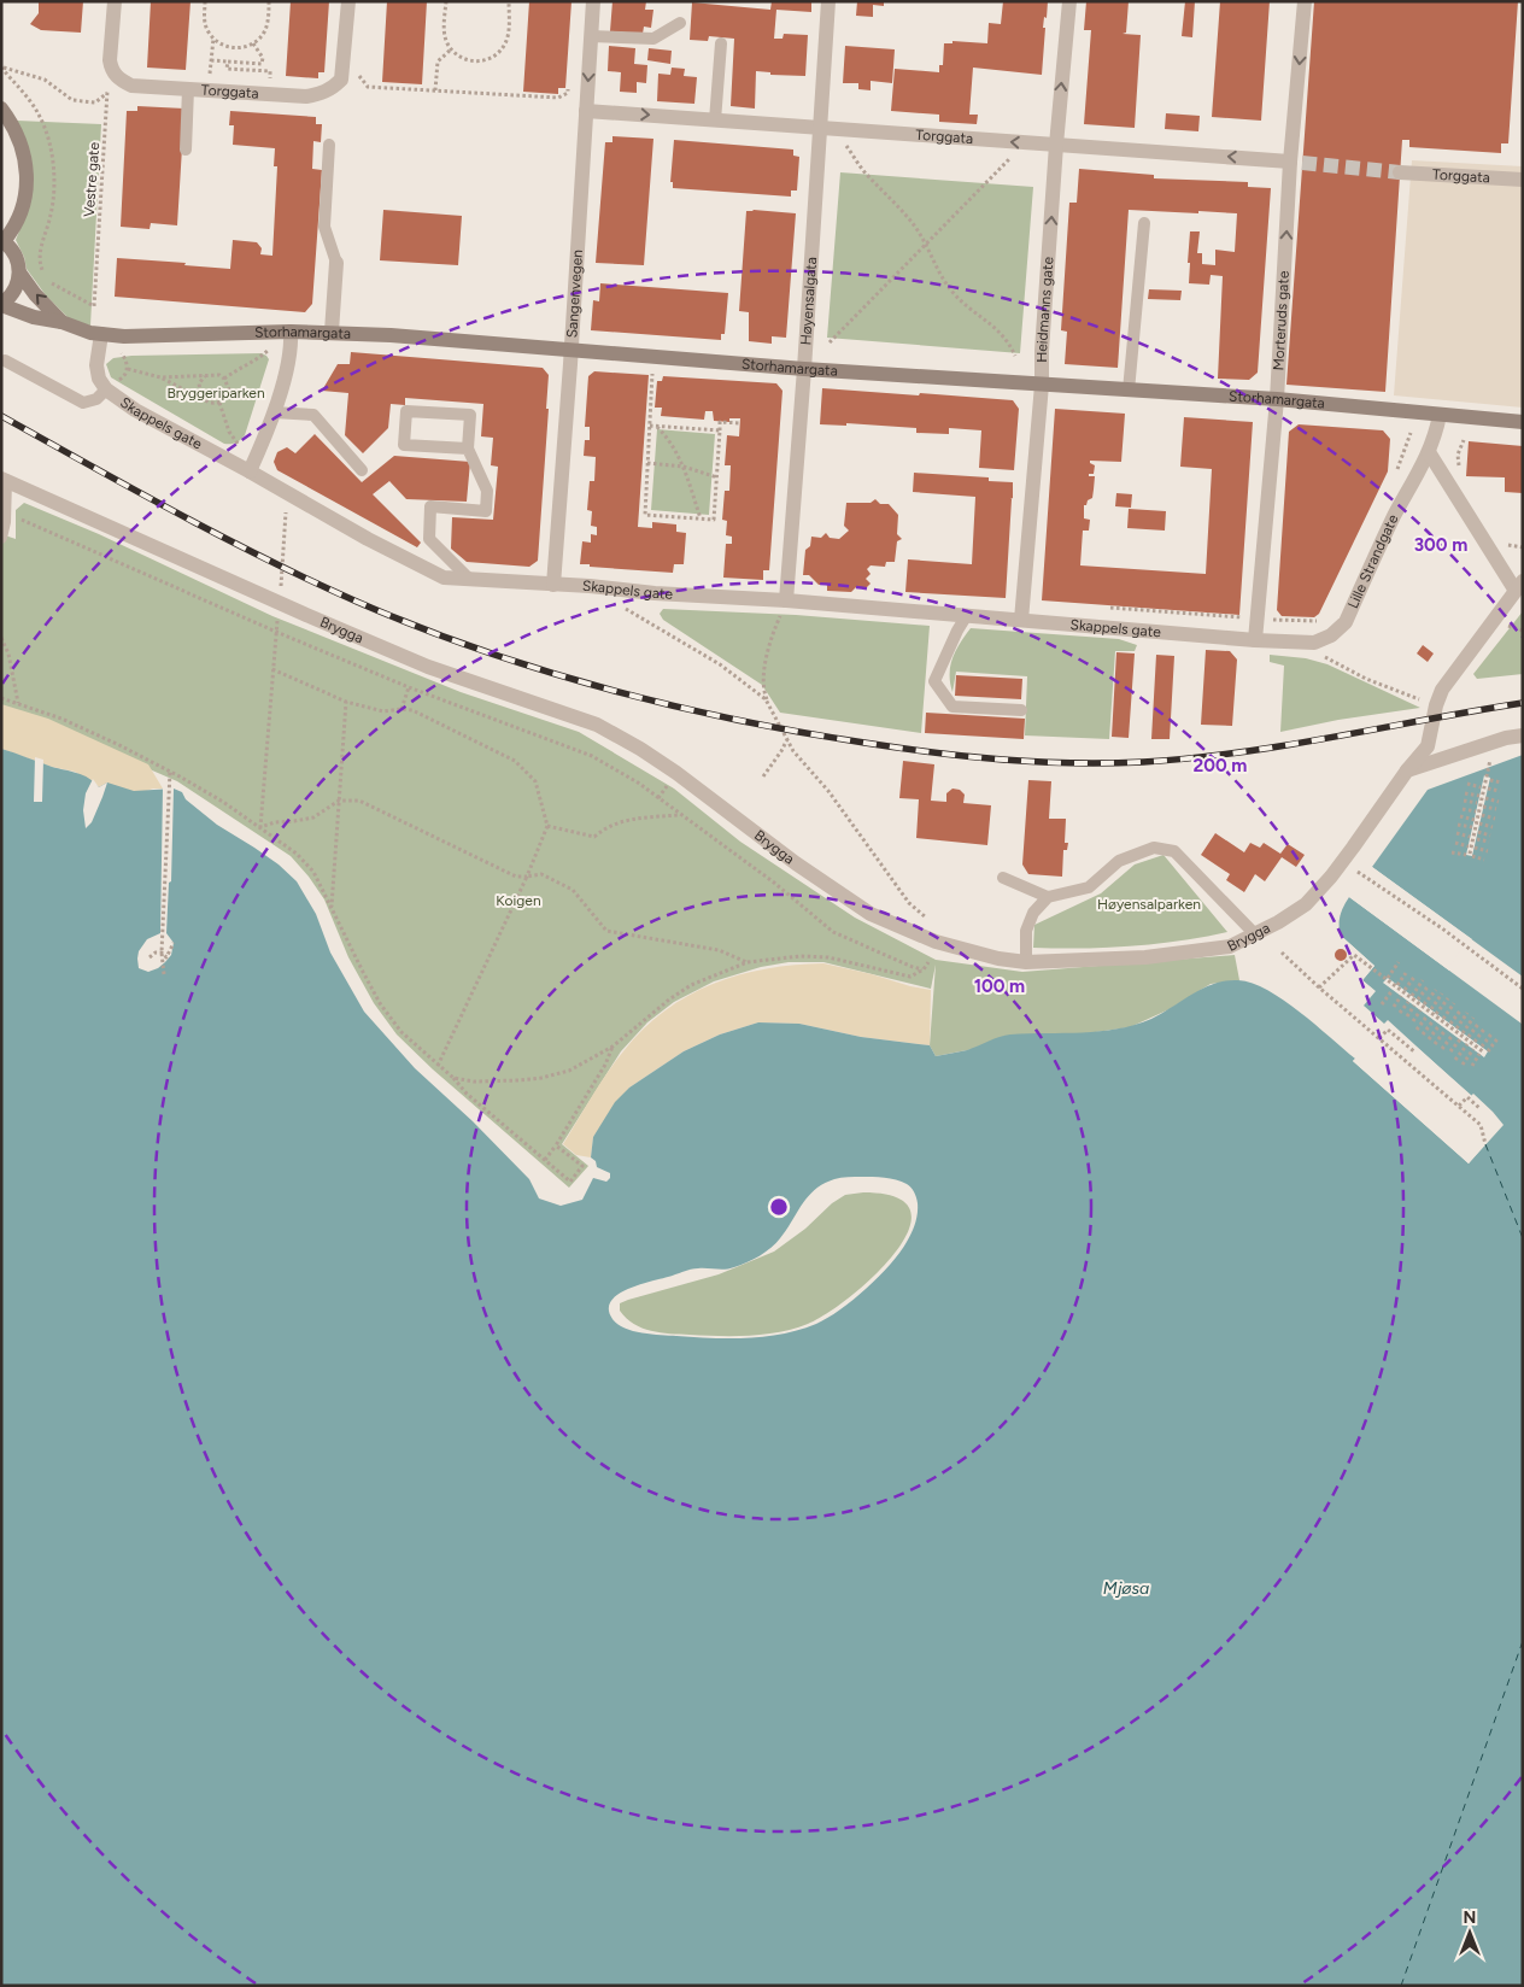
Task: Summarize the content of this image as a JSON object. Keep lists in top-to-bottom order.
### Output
{
  "streets": {
    "main road": ["Storhamargata"],
    "street": [
      "Torggata",
      "Sangenvegen",
      "Høyensalgata",
      "Heidmanns gate",
      "Morteruds gate",
      "Skappels gate",
      "Lille Strandgate",
      "Brygga"
    ],
    "path": ["Vestre gate"]
  },
  "crossings": [
    ["Torggata", "Vestre gate"],
    ["Torggata", "Sangenvegen"],
    ["Torggata", "Høyensalgata"],
    ["Torggata", "Heidmanns gate"],
    ["Torggata", "Morteruds gate"],
    ["Sangenvegen", "Storhamargata"],
    ["Sangenvegen", "Skappels gate"],
    ["Høyensalgata", "Storhamargata"],
    ["Høyensalgata", "Skappels gate"],
    ["Heidmanns gate", "Storhamargata"],
    ["Heidmanns gate", "Skappels gate"],
    ["Morteruds gate", "Storhamargata"],
    ["Morteruds gate", "Skappels gate"],
    ["Storhamargata", "Skappels gate"],
    ["Storhamargata", "Lille Strandgate"]
  ],
  "one_way": ["Heidmanns gate"],
  "water": ["Mjøsa"],
  "parks": ["Bryggeriparken", "Koigen", "Høyensalparken"],
  "north": "top",
  "rings": ["300 m", "200 m", "100 m"]
}
